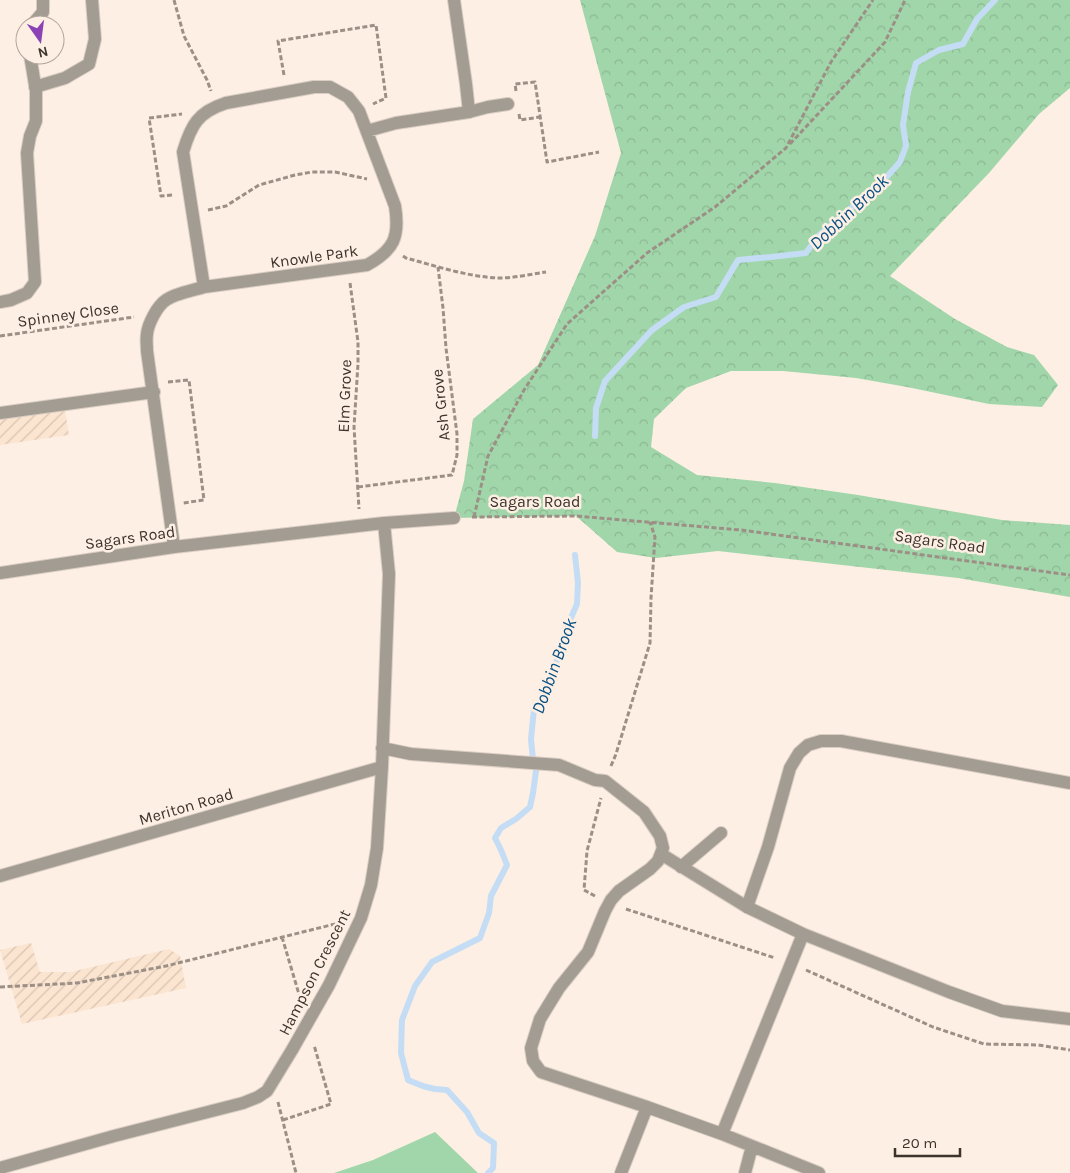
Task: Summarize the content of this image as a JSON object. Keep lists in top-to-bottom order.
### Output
{
  "streets": {
    "street": [
      "Knowle Park",
      "Sagars Road",
      "Meriton Road",
      "Hampson Crescent"
    ],
    "path": ["Spinney Close", "Elm Grove", "Ash Grove"]
  },
  "crossings": [
    ["Knowle Park", "Elm Grove"],
    ["Knowle Park", "Sagars Road"],
    ["Elm Grove", "Ash Grove"],
    ["Elm Grove", "Sagars Road"],
    ["Sagars Road", "Hampson Crescent"],
    ["Meriton Road", "Hampson Crescent"]
  ],
  "water": ["Dobbin Brook"],
  "scale_bar": "20 m",
  "north": "bottom"
}
